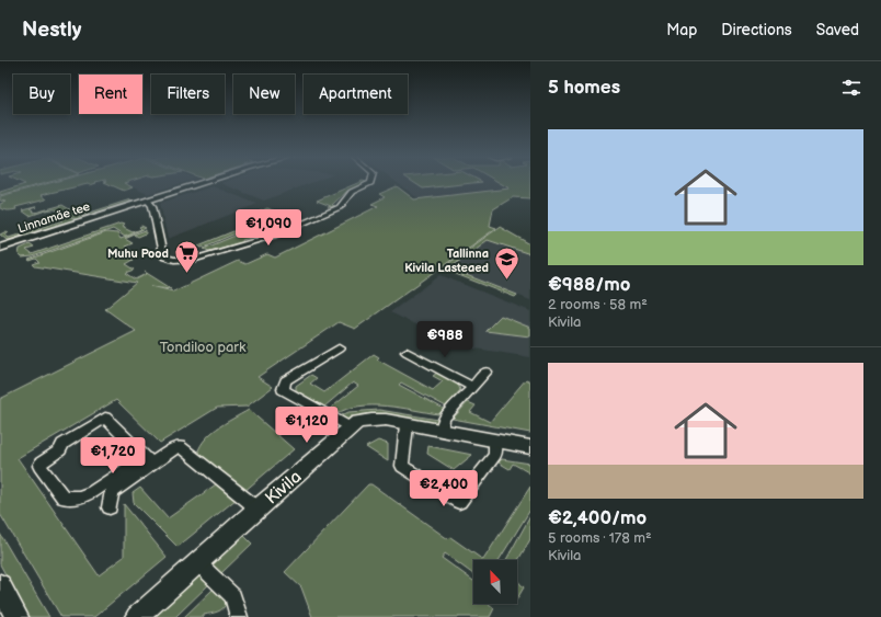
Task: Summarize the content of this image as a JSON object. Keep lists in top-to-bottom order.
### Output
{
  "streets": {
    "street": ["Linnamäe tee", "Kivila"]
  },
  "parks": ["Tondiloo park"],
  "places": {
    "supermarket": ["Muhu Pood"],
    "school or university": ["Tallinna Kivila Lasteaed"]
  },
  "north": "top left",
  "page": {
    "header": "Nestly",
    "nav": ["Map", "Directions", "Saved"],
    "heading": "5 homes",
    "chip": [
      "Buy",
      "Rent",
      "Filters",
      "New",
      "Apartment"
    ],
    "list": [
      {
        "name": "€988/mo",
        "note": "2 rooms · 58 m² · Kivila"
      },
      {
        "name": "€2,400/mo",
        "note": "5 rooms · 178 m² · Kivila"
      }
    ],
    "price": [
      "€1,090",
      "€988",
      "€1,120",
      "€1,720",
      "€2,400"
    ]
  }
}
